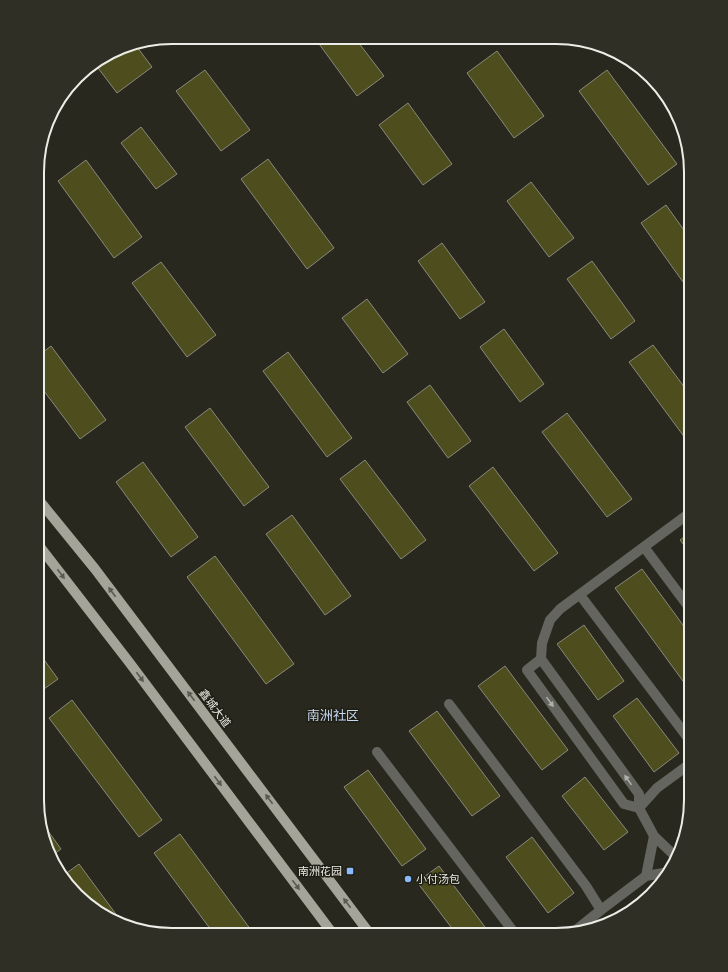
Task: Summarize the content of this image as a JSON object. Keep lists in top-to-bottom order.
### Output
{
  "streets": {
    "main road": ["鑫城大道"]
  },
  "districts": ["南洲社区"],
  "places": {
    "transit": ["南洲花园"],
    "other": ["小付汤包"]
  }
}
